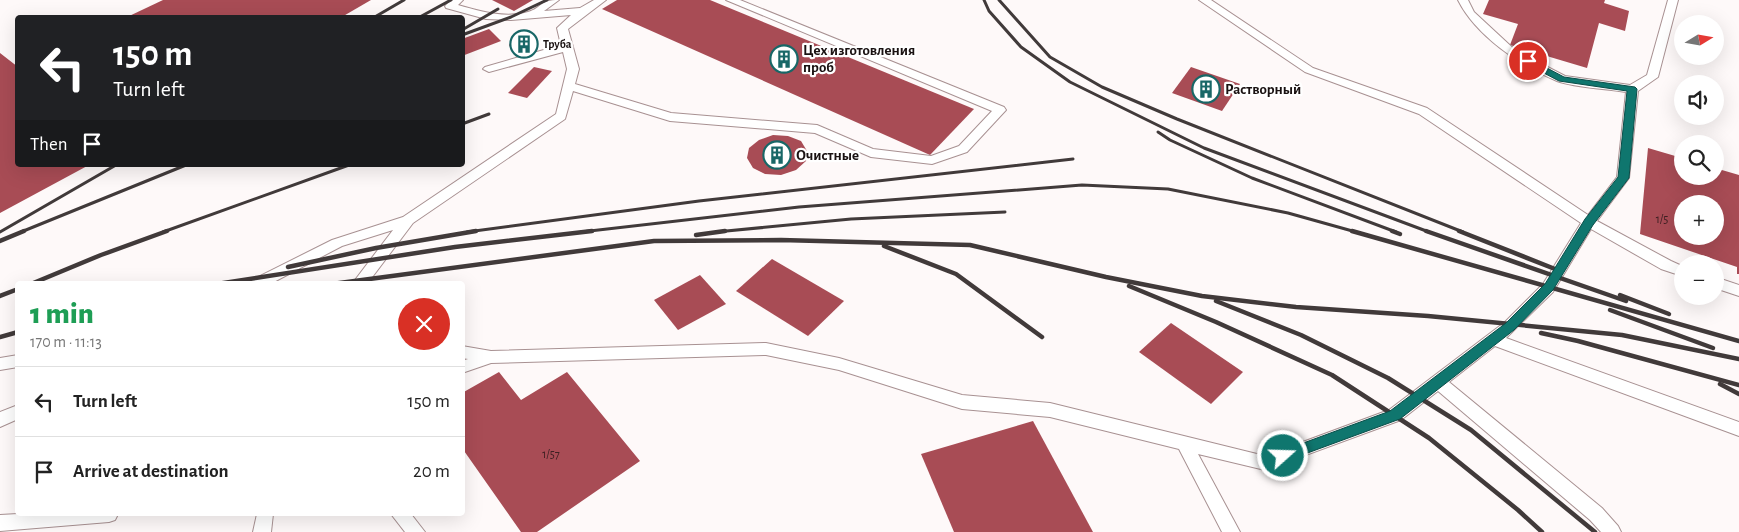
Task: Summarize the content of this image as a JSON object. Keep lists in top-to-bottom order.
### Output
{
  "places": {
    "building": [
      "Труба",
      "Цех изготовления проб",
      "Растворный",
      "Очистные"
    ]
  },
  "house_numbers": ["1/5", "1/57"],
  "north": "right",
  "page": {
    "map_buttons": ["+", "−"],
    "turn": ["150 m", "Turn left"],
    "then": "Then",
    "heading": ["1 min", "170 m · 11:13"],
    "list": [
      {
        "name": "Turn left",
        "value": "150 m"
      },
      {
        "name": "Arrive at destination",
        "value": "20 m"
      }
    ]
  }
}
